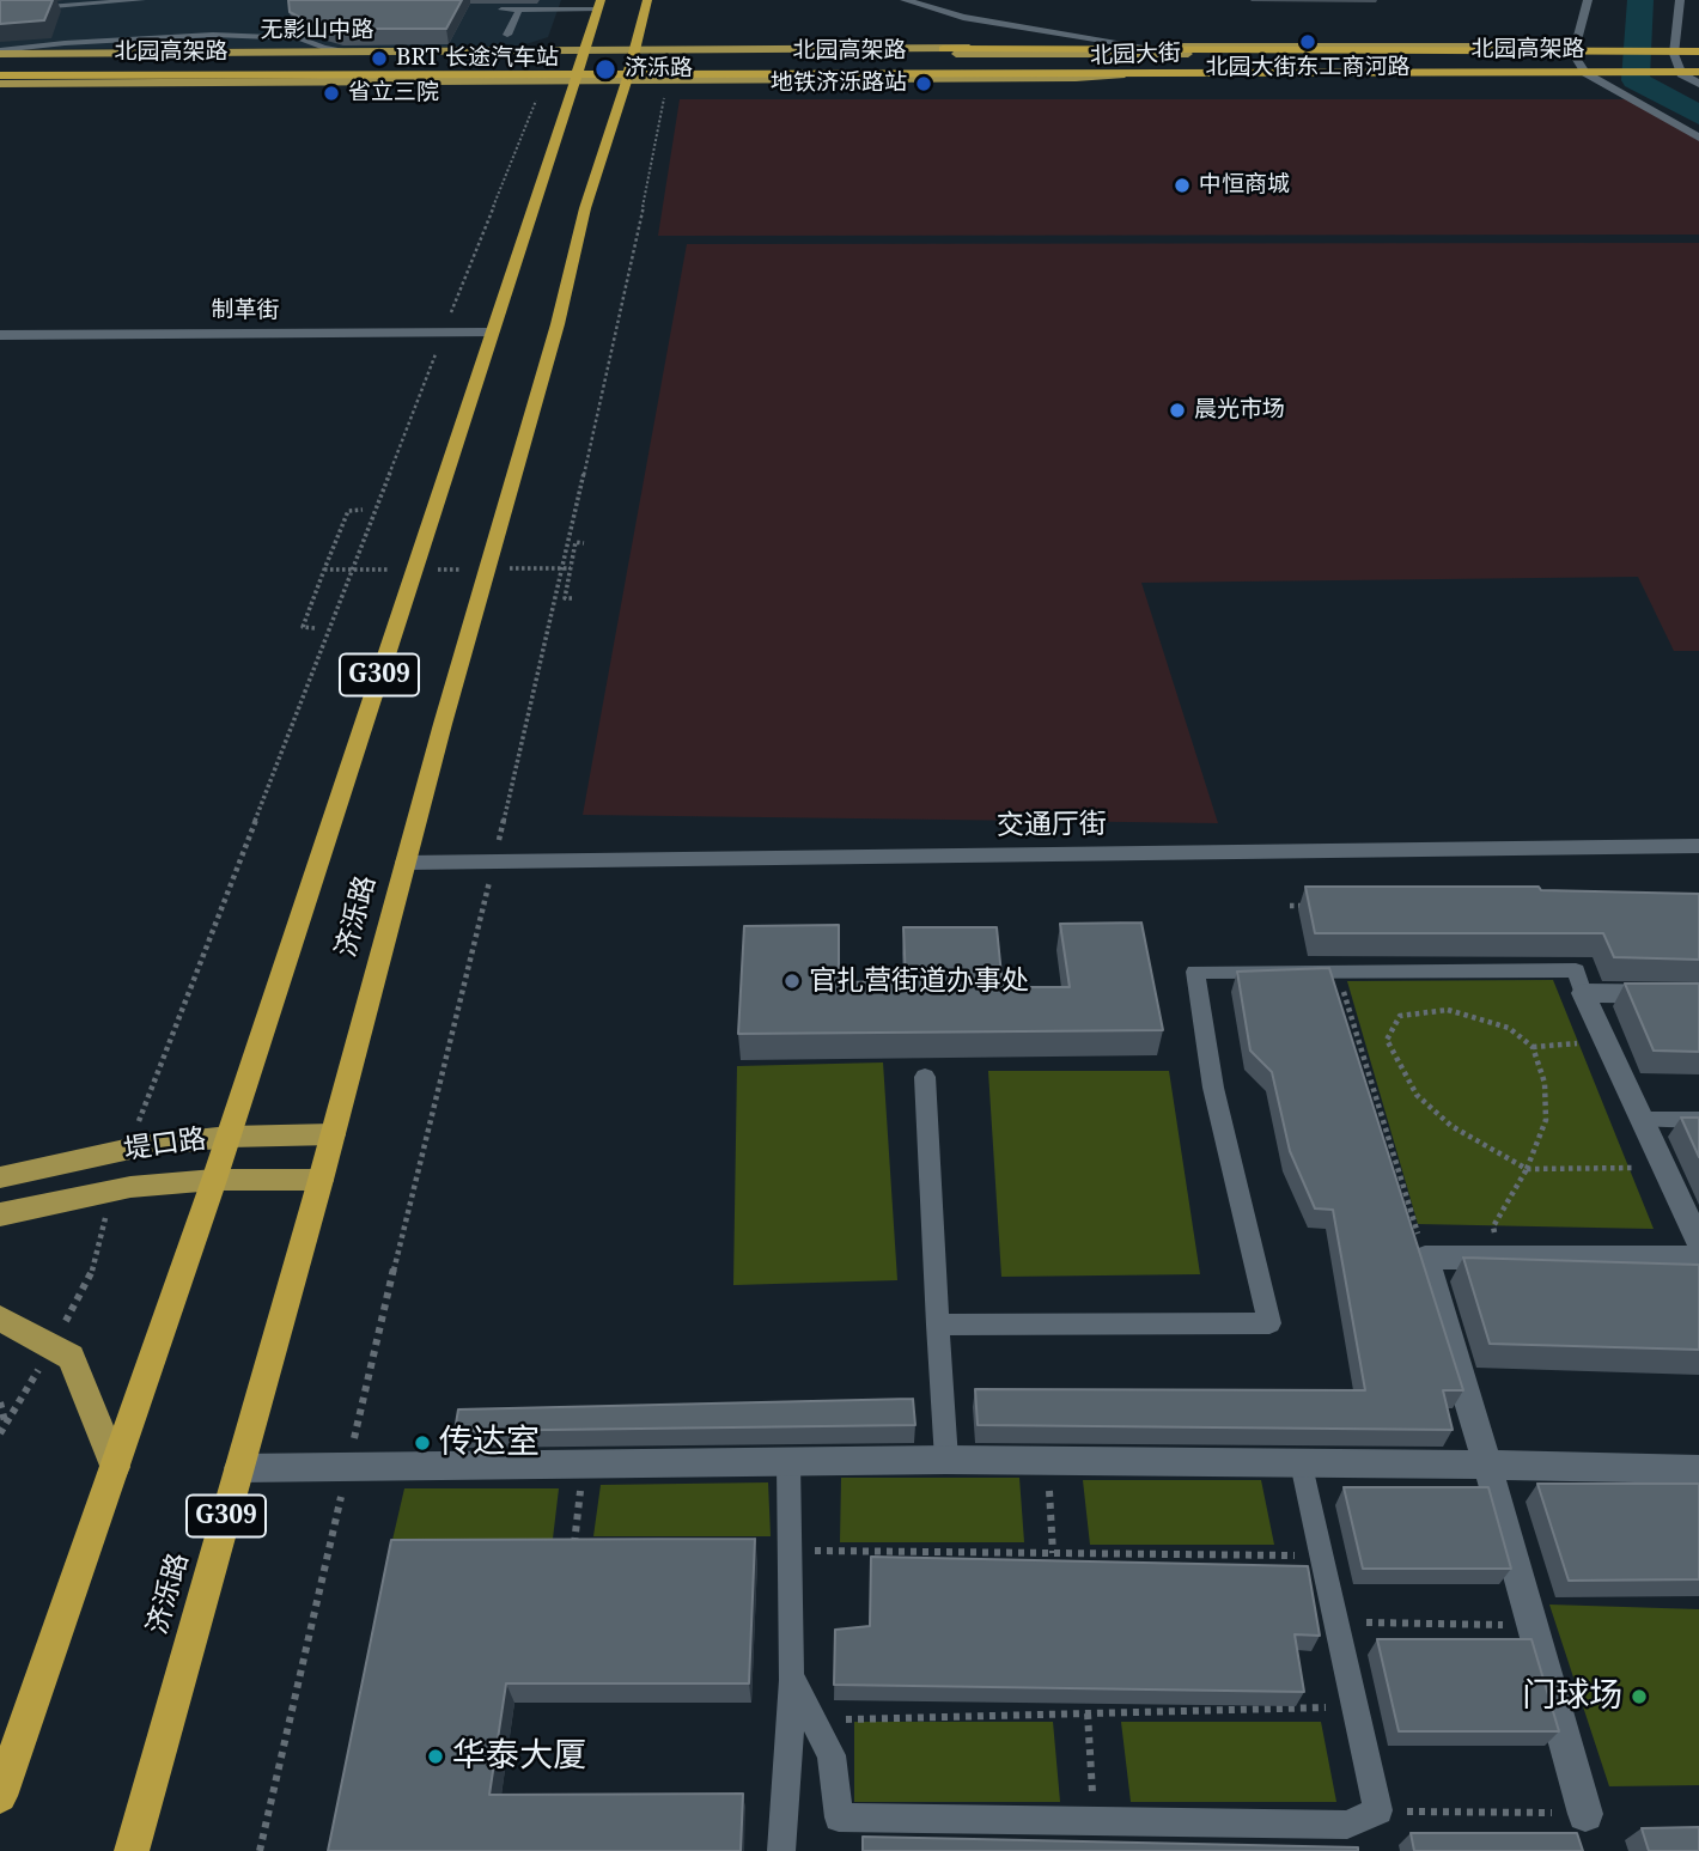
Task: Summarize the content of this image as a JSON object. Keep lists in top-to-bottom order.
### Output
{
  "streets": {
    "highway": ["北园高架路", "G309", "济泺路"],
    "main road": ["无影山中路", "北园大街", "堤口路"],
    "street": ["制革街", "交通厅街"]
  },
  "crossings": [
    ["无影山中路", "北园大街"],
    ["无影山中路", "济泺路"],
    ["北园高架路", "北园大街"],
    ["北园大街", "济泺路"],
    ["制革街", "济泺路"],
    ["交通厅街", "济泺路"],
    ["济泺路", "堤口路"]
  ],
  "places": [
    "北园大街东工商河路",
    "BRT 长途汽车站",
    "济泺路",
    "地铁济泺路站",
    "省立三院",
    "中恒商城",
    "晨光市场",
    "官扎营街道办事处",
    "传达室",
    "门球场",
    "华泰大厦"
  ]
}
